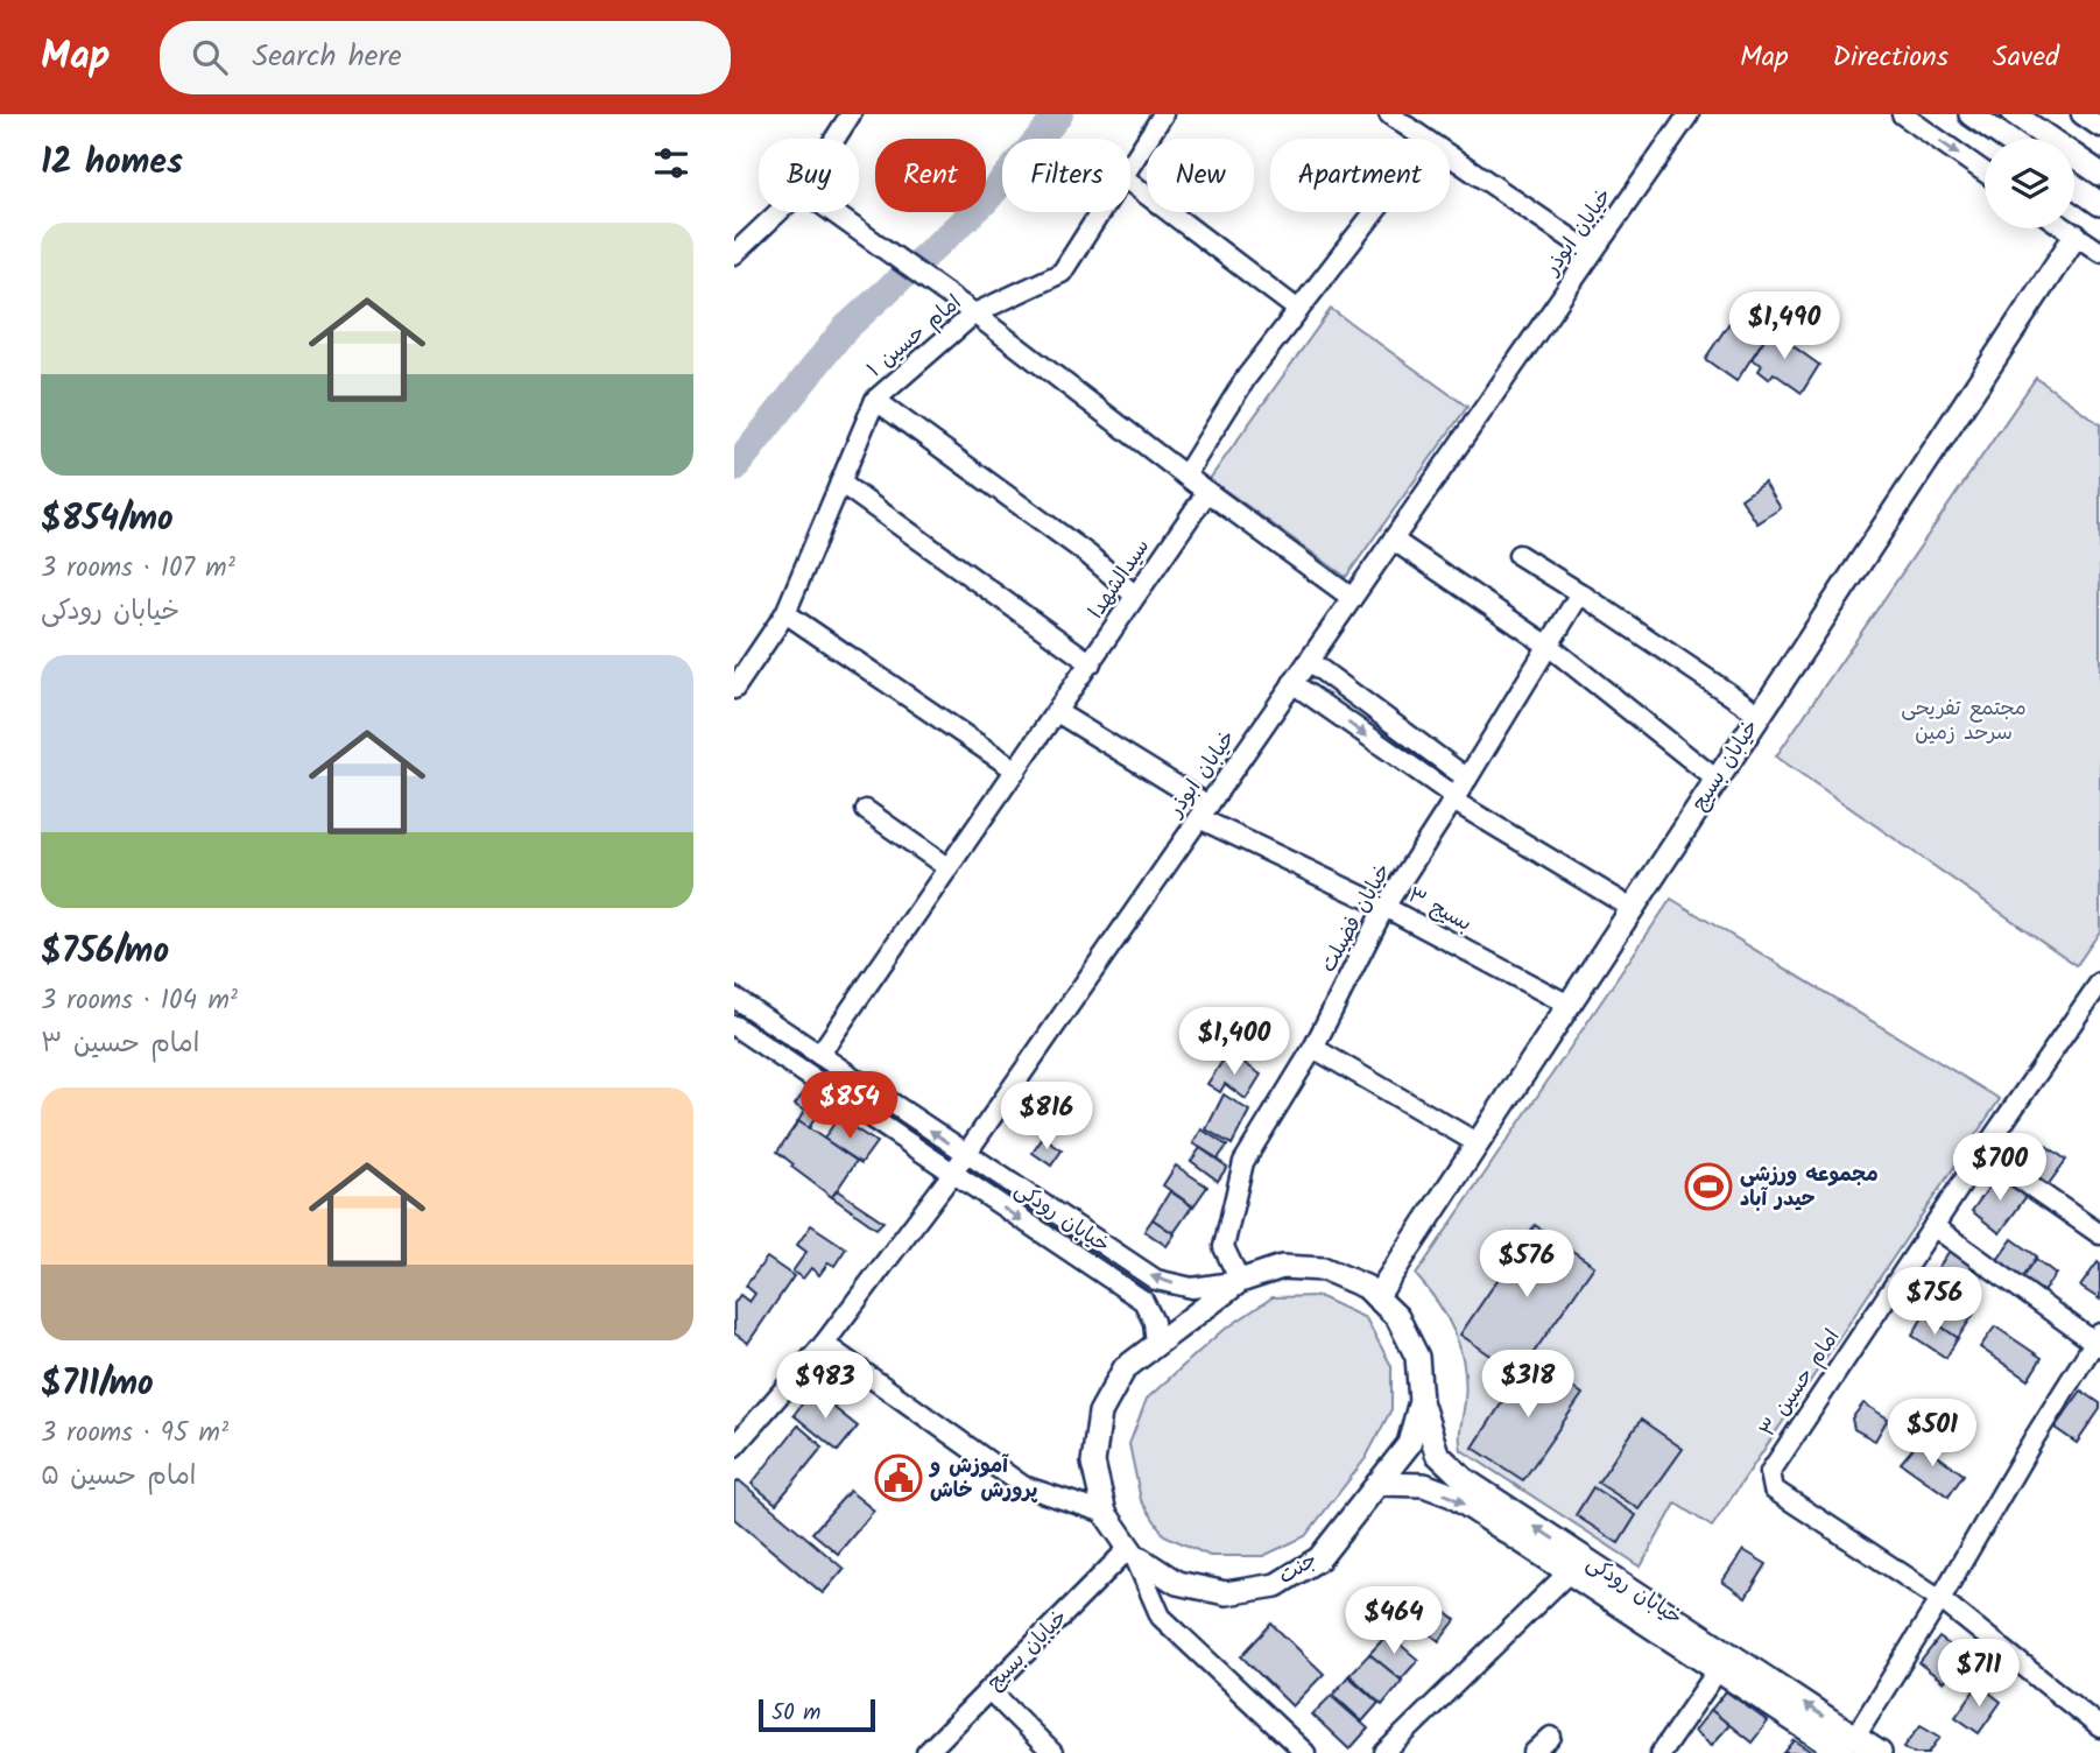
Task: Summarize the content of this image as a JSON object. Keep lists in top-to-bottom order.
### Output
{
  "streets": {
    "main road": ["خیابان بسیج", "خیابان رودکی", "جنت"],
    "street": [
      "خیابان ابوذر",
      "امام حسین ۱",
      "سیدالشهدا",
      "بسیج ۳",
      "خیابان فضیلت",
      "امام حسین ۳"
    ]
  },
  "crossings": [
    ["خیابان ابوذر", "بسیج ۳"],
    ["خیابان ابوذر", "خیابان رودکی"],
    ["سیدالشهدا", "بسیج ۳"],
    ["سیدالشهدا", "خیابان رودکی"],
    ["خیابان بسیج", "بسیج ۳"],
    ["خیابان بسیج", "جنت"],
    ["بسیج ۳", "خیابان فضیلت"],
    ["خیابان فضیلت", "خیابان رودکی"],
    ["خیابان فضیلت", "جنت"],
    ["خیابان رودکی", "جنت"]
  ],
  "parks": ["مجتمع تفریحی سرحد زمین"],
  "places": {
    "sports": ["مجموعه ورزشی حیدر آباد"],
    "public building": ["آموزش و پرورش خاش"]
  },
  "scale_bar": "50 m",
  "page": {
    "header": "Map",
    "search": "Search here",
    "nav": ["Map", "Directions", "Saved"],
    "heading": "12 homes",
    "chip": [
      "Buy",
      "Rent",
      "Filters",
      "New",
      "Apartment"
    ],
    "list": [
      {
        "name": "$854/mo",
        "note": "3 rooms · 107 m² · خیابان رودکی"
      },
      {
        "name": "$756/mo",
        "note": "3 rooms · 104 m² · امام حسین ۳"
      },
      {
        "name": "$711/mo",
        "note": "3 rooms · 95 m² · امام حسین ۵"
      }
    ],
    "price": [
      "$1,490",
      "$1,400",
      "$854",
      "$816",
      "$700",
      "$576",
      "$756",
      "$318",
      "$983",
      "$501",
      "$464",
      "$711"
    ],
    "scale": "50 m"
  }
}
